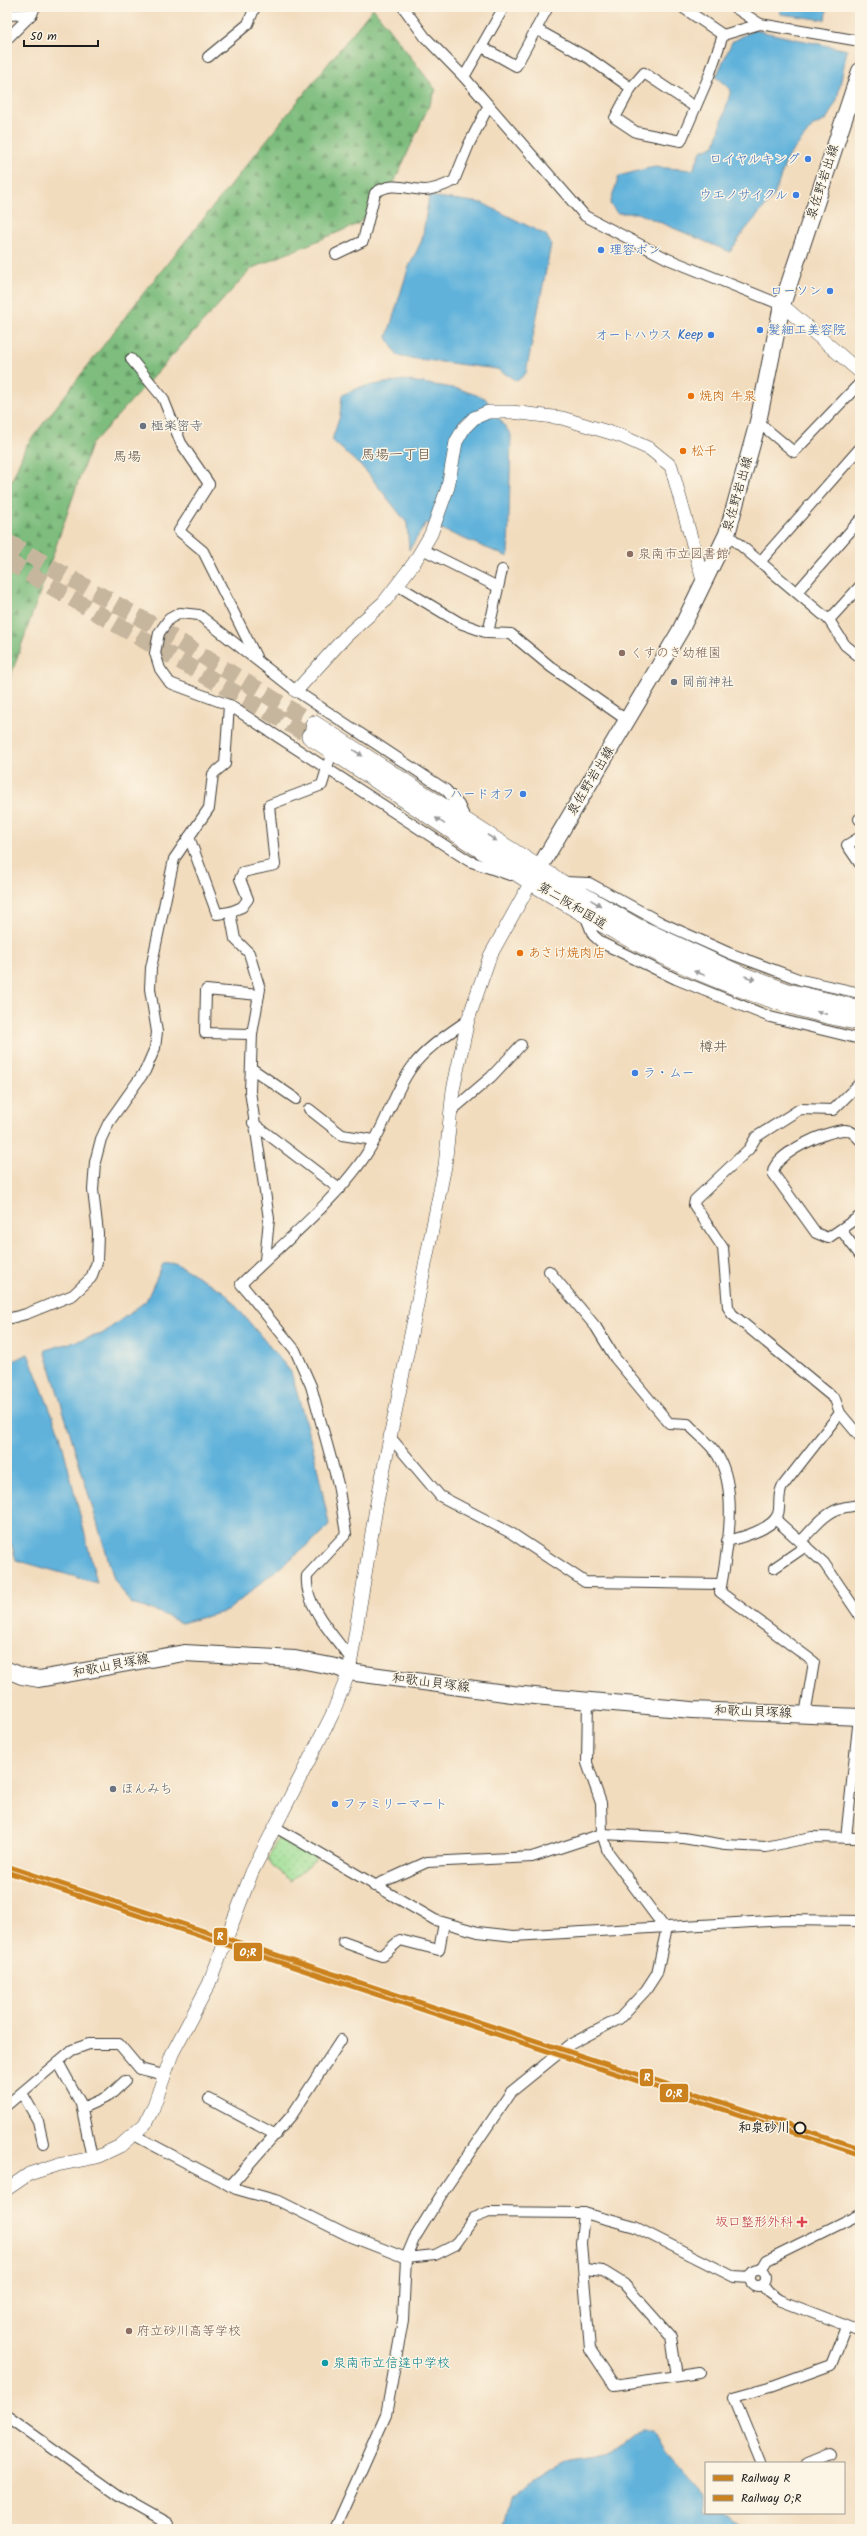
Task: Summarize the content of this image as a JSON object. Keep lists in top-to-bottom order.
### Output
{
  "streets": {
    "highway": ["第二阪和国道"],
    "main road": ["泉佐野岩出線", "和歌山貝塚線"]
  },
  "crossings": [
    ["泉佐野岩出線", "第二阪和国道"]
  ],
  "districts": ["馬場一丁目", "馬場", "樽井"],
  "places": {
    "other": [
      "ロイヤルキング",
      "ウエノサイクル",
      "理容ボン",
      "ローソン",
      "髪細工美容院",
      "オートハウス Keep",
      "焼肉 牛泉",
      "極楽密寺",
      "松千",
      "泉南市立図書館",
      "くすのき幼稚園",
      "岡前神社",
      "ハードオフ",
      "あさけ焼肉店",
      "ラ・ムー",
      "ほんみち",
      "ファミリーマート",
      "和泉砂川",
      "府立砂川高等学校",
      "泉南市立信達中学校"
    ],
    "health": ["坂口整形外科"]
  },
  "lines": ["rail line R", "rail line O;R"],
  "legend": ["Railway R", "Railway O;R"],
  "scale_bar": "50 m"
}
